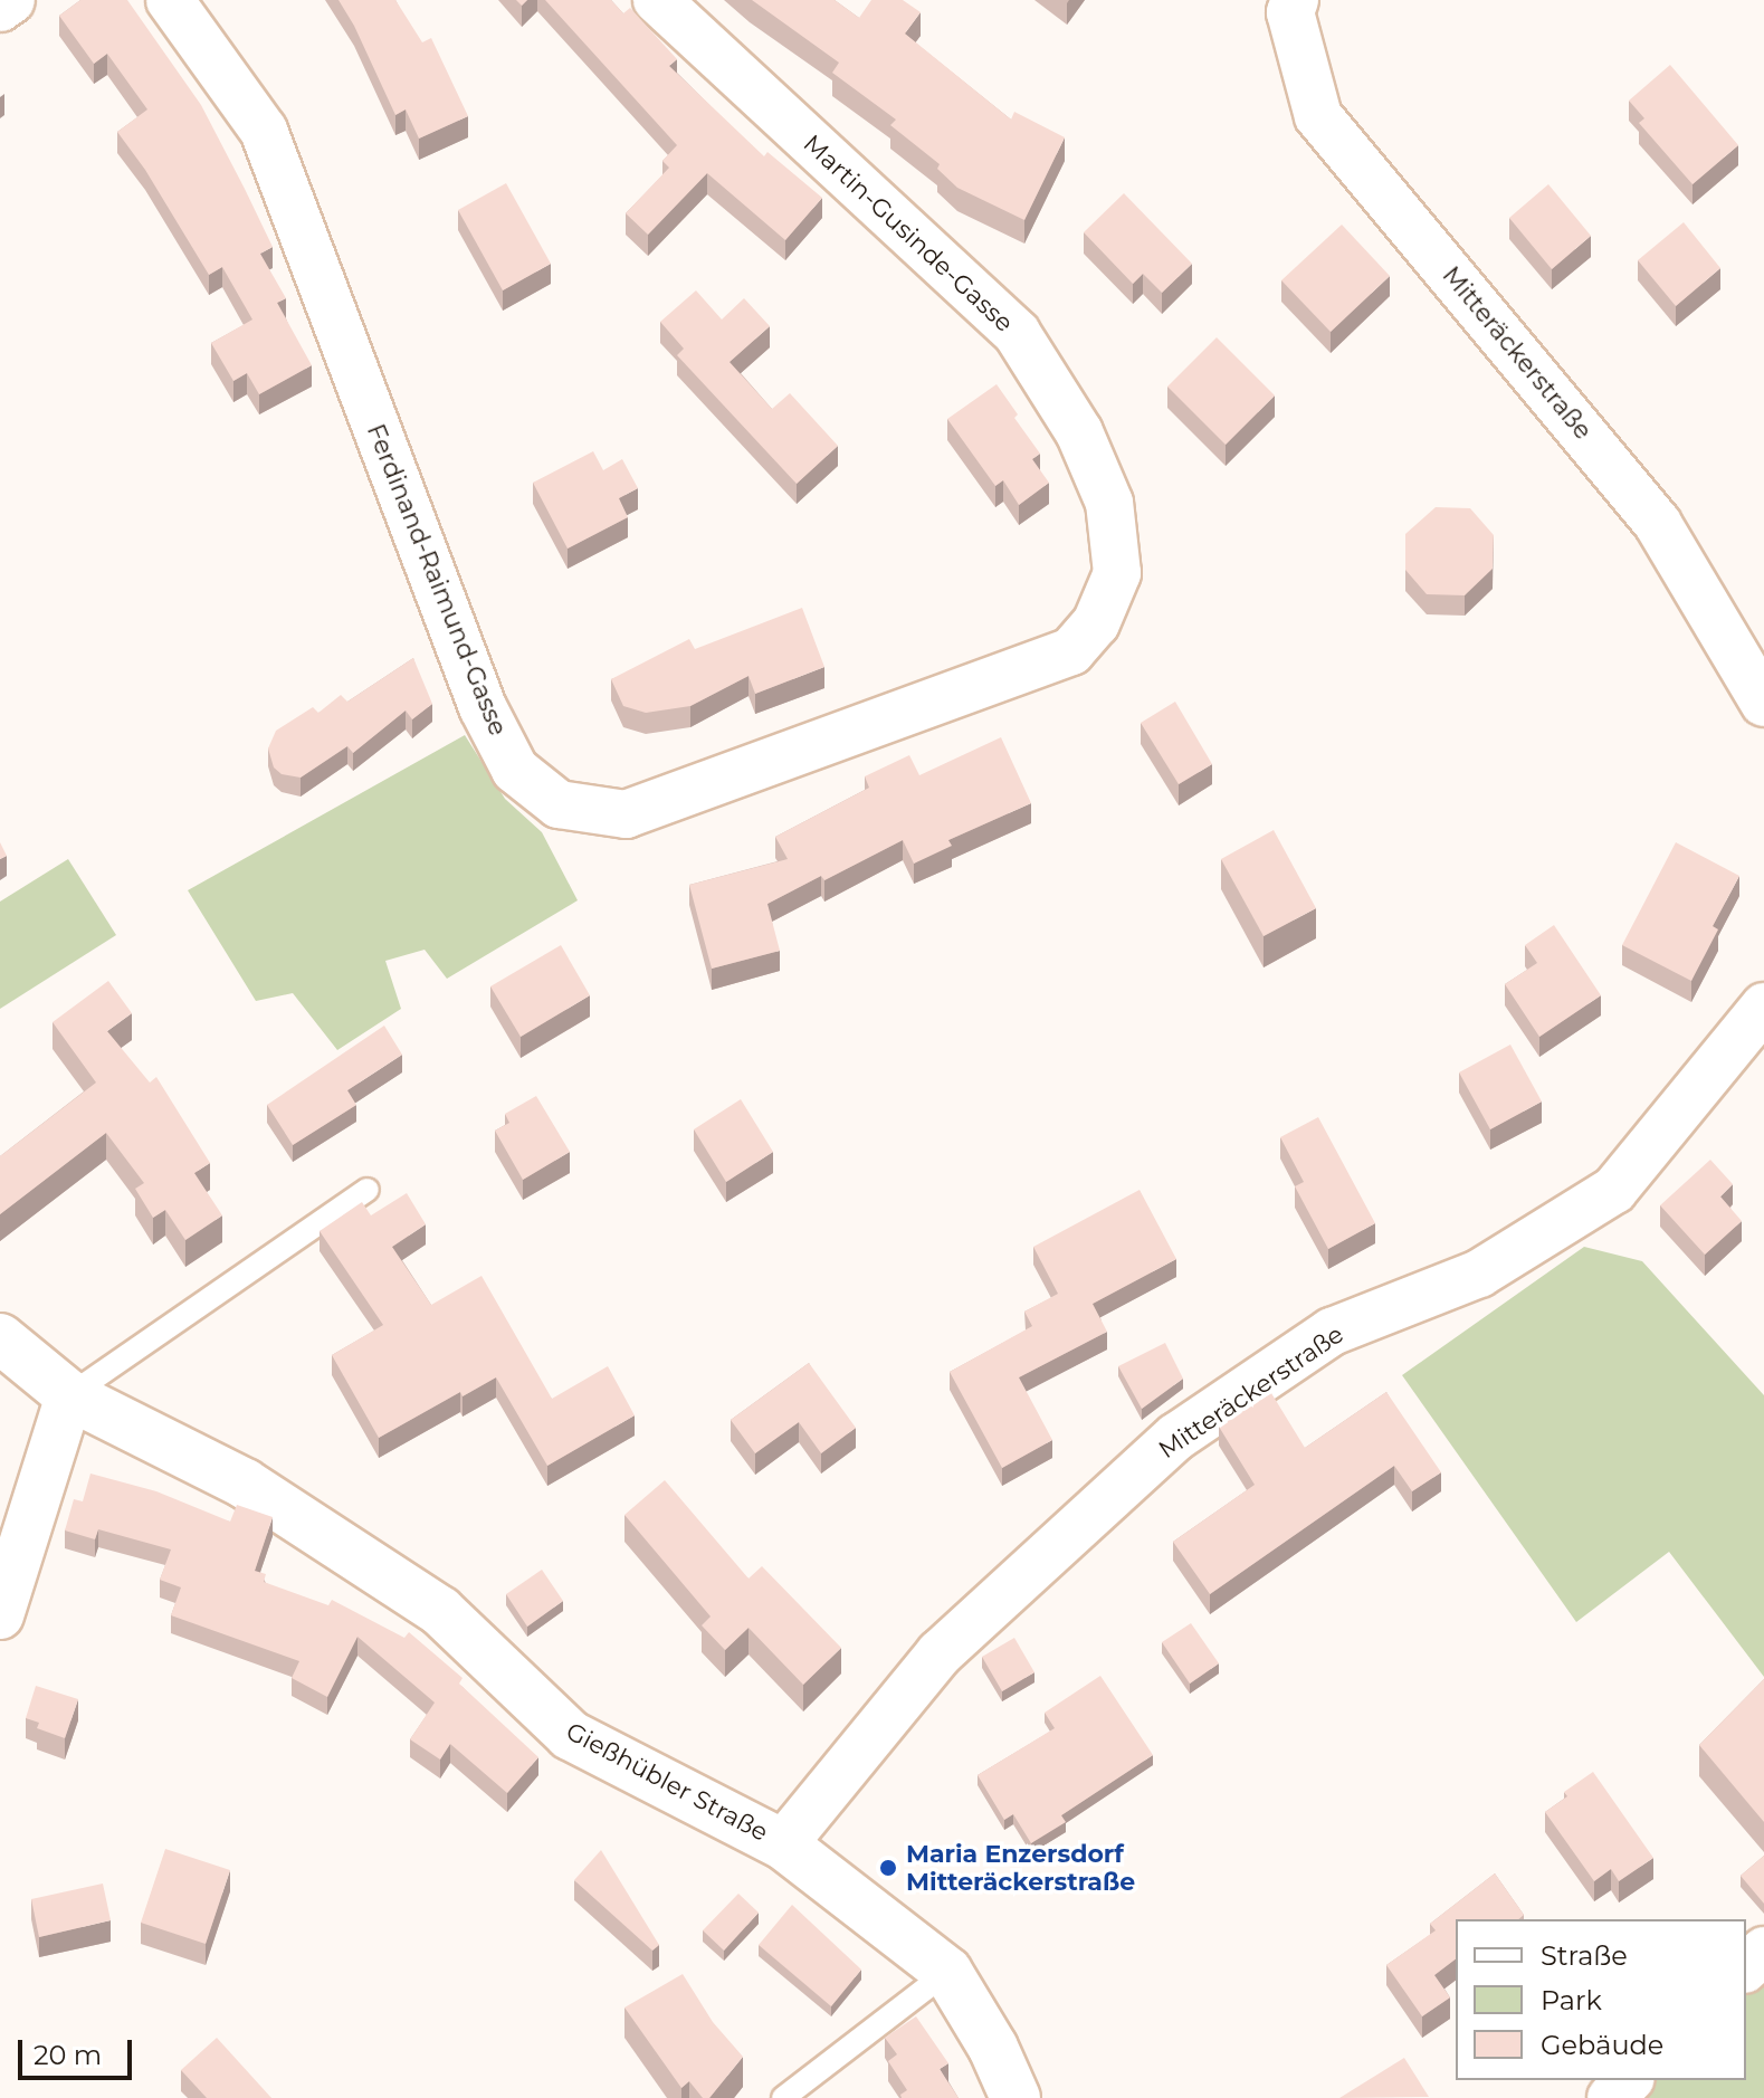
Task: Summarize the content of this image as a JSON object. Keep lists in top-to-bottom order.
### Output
{
  "streets": {
    "main road": ["Gießhübler Straße"],
    "street": ["Martin-Gusinde-Gasse", "Mitteräckerstraße", "Ferdinand-Raimund-Gasse"]
  },
  "crossings": [
    ["Martin-Gusinde-Gasse", "Ferdinand-Raimund-Gasse"],
    ["Mitteräckerstraße", "Gießhübler Straße"]
  ],
  "places": ["Maria Enzersdorf Mitteräckerstraße"],
  "legend": ["Straße", "Park", "Gebäude"],
  "scale_bar": "20 m"
}
